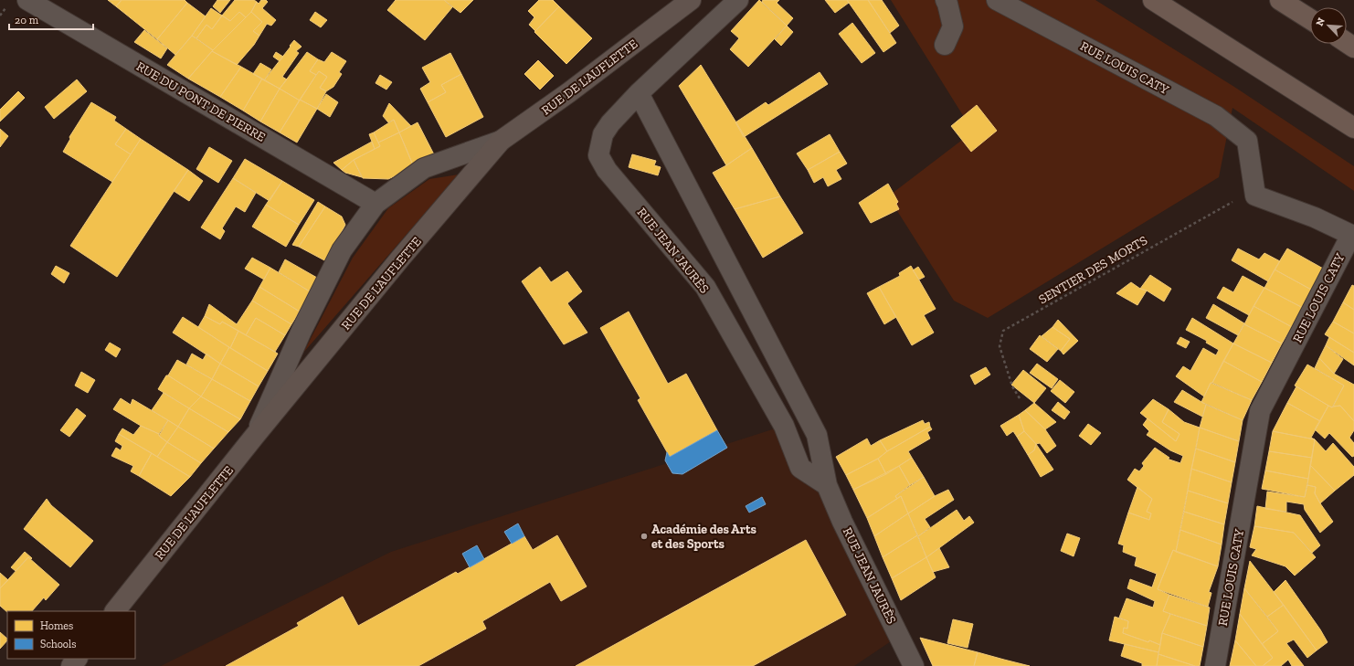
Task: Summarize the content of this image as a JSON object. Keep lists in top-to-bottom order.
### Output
{
  "streets": {
    "street": [
      "RUE LOUIS CATY",
      "RUE DE L'AUFLETTE",
      "RUE DU PONT DE PIERRE",
      "RUE JEAN JAURÈS"
    ],
    "path": ["SENTIER DES MORTS"]
  },
  "crossings": [
    ["RUE LOUIS CATY", "SENTIER DES MORTS"]
  ],
  "places": ["Académie des Arts et des Sports"],
  "legend": ["Homes", "Schools"],
  "scale_bar": "20 m",
  "north": "top left"
}
